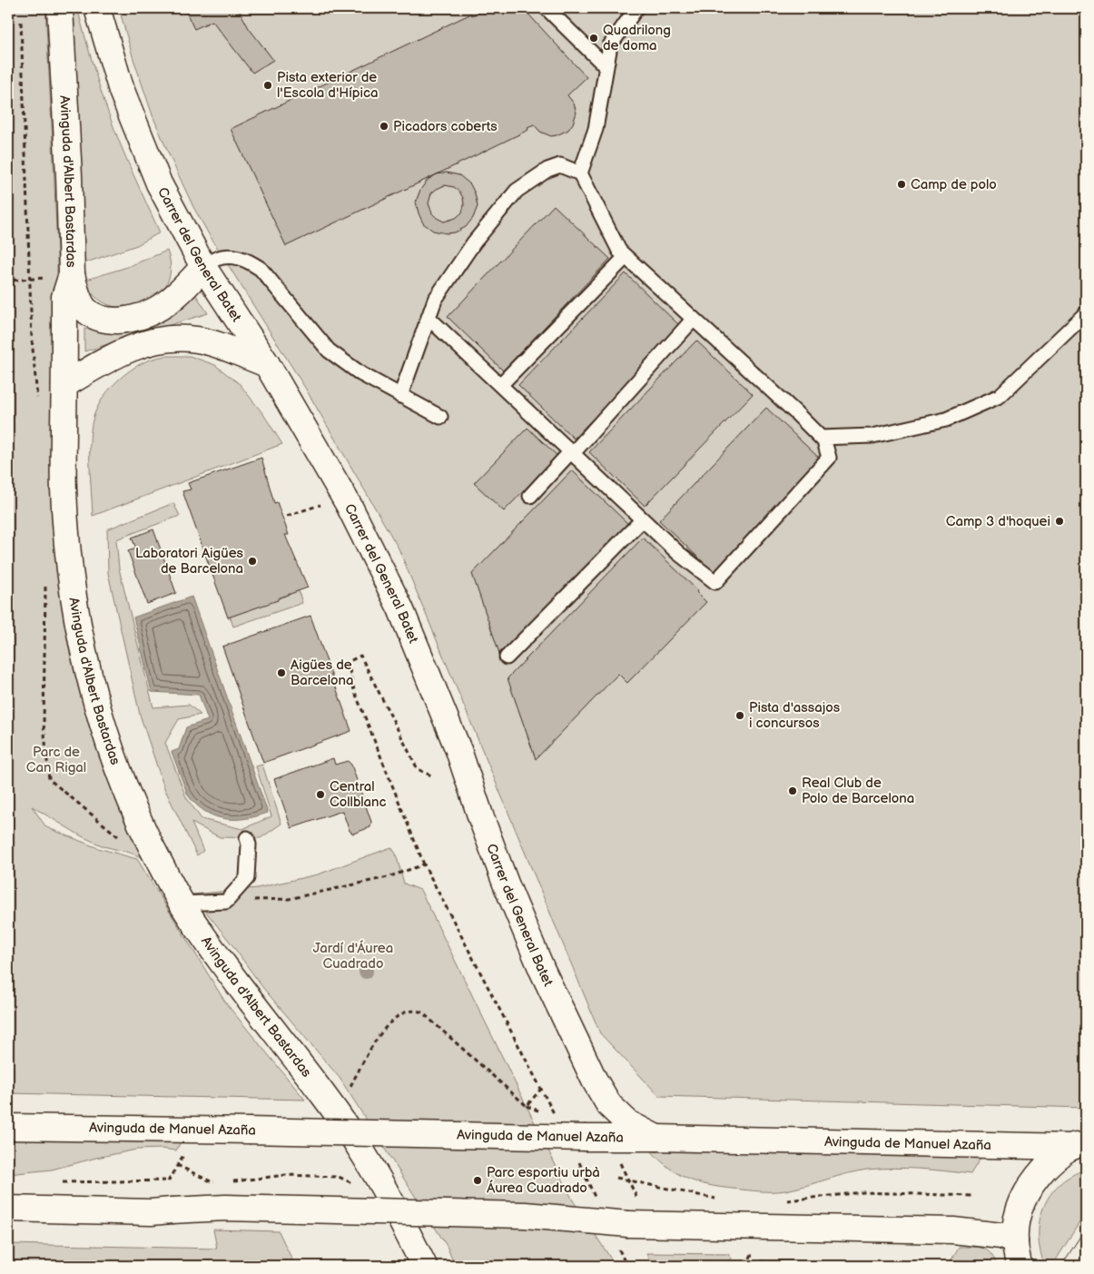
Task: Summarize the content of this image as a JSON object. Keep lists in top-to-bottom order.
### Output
{
  "streets": {
    "street": ["Avinguda d'Albert Bastardas", "Carrer del General Batet", "Avinguda de Manuel Azaña"]
  },
  "crossings": [
    ["Carrer del General Batet", "Avinguda de Manuel Azaña"]
  ],
  "parks": ["Parc de Can Rigal", "Jardí d'Áurea Cuadrado"],
  "places": [
    "Quadrilong de doma",
    "Pista exterior de l'Escola d'Hípica",
    "Picadors coberts",
    "Camp de polo",
    "Camp 3 d'hoquei",
    "Laboratori Aigües de Barcelona",
    "Aigües de Barcelona",
    "Pista d'assajos i concursos",
    "Real Club de Polo de Barcelona",
    "Central Collblanc",
    "Parc esportiu urbà Áurea Cuadrado"
  ]
}
